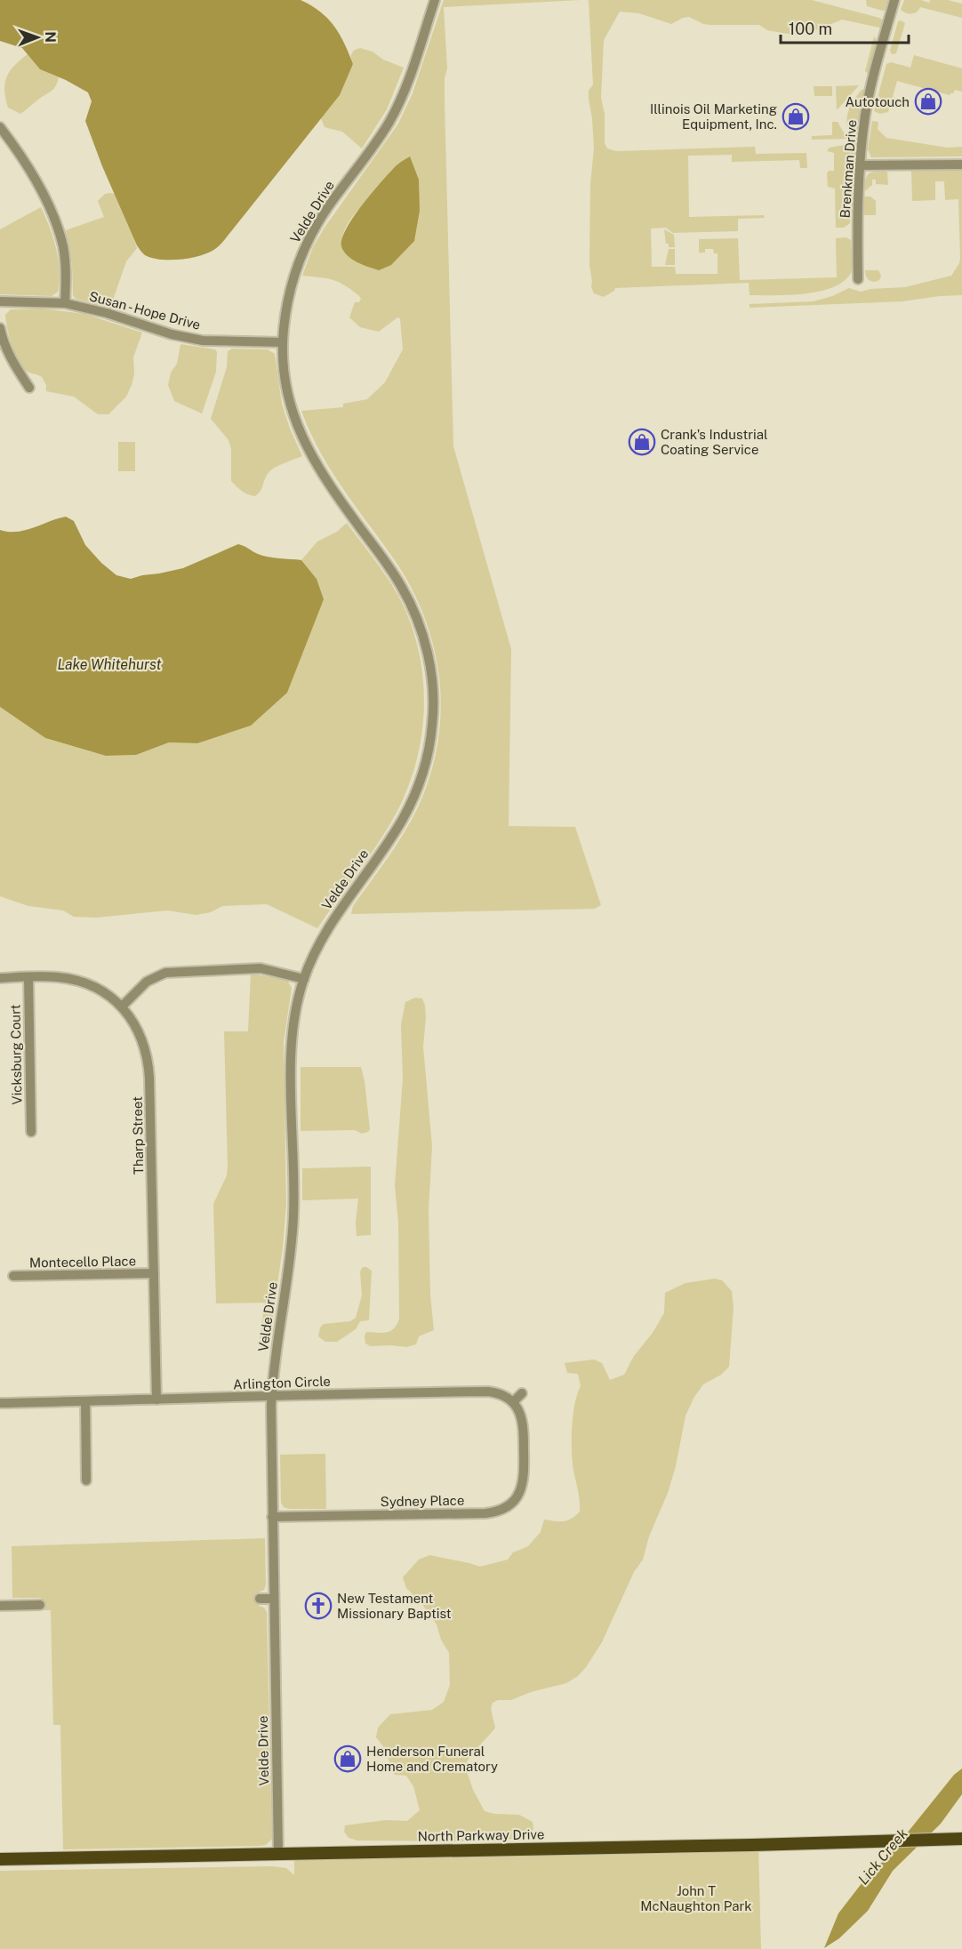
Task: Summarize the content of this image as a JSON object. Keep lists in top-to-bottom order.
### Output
{
  "streets": {
    "main road": ["North Parkway Drive"],
    "street": [
      "Brenkman Drive",
      "Velde Drive",
      "Susan - Hope Drive",
      "Vicksburg Court",
      "Tharp Street",
      "Montecello Place",
      "Arlington Circle",
      "Sydney Place"
    ]
  },
  "crossings": [
    ["Velde Drive", "Susan - Hope Drive"],
    ["Velde Drive", "Arlington Circle"],
    ["Velde Drive", "Sydney Place"],
    ["Velde Drive", "North Parkway Drive"],
    ["Vicksburg Court", "Tharp Street"],
    ["Tharp Street", "Montecello Place"],
    ["Tharp Street", "Arlington Circle"],
    ["Arlington Circle", "Sydney Place"]
  ],
  "water": ["Lake Whitehurst", "Lick Creek"],
  "parks": ["John T McNaughton Park"],
  "places": {
    "shop": [
      "Autotouch",
      "Illinois Oil Marketing Equipment, Inc.",
      "Crank's Industrial Coating Service",
      "Henderson Funeral Home and Crematory"
    ],
    "church": ["New Testament Missionary Baptist"]
  },
  "scale_bar": "100 m",
  "north": "right"
}
